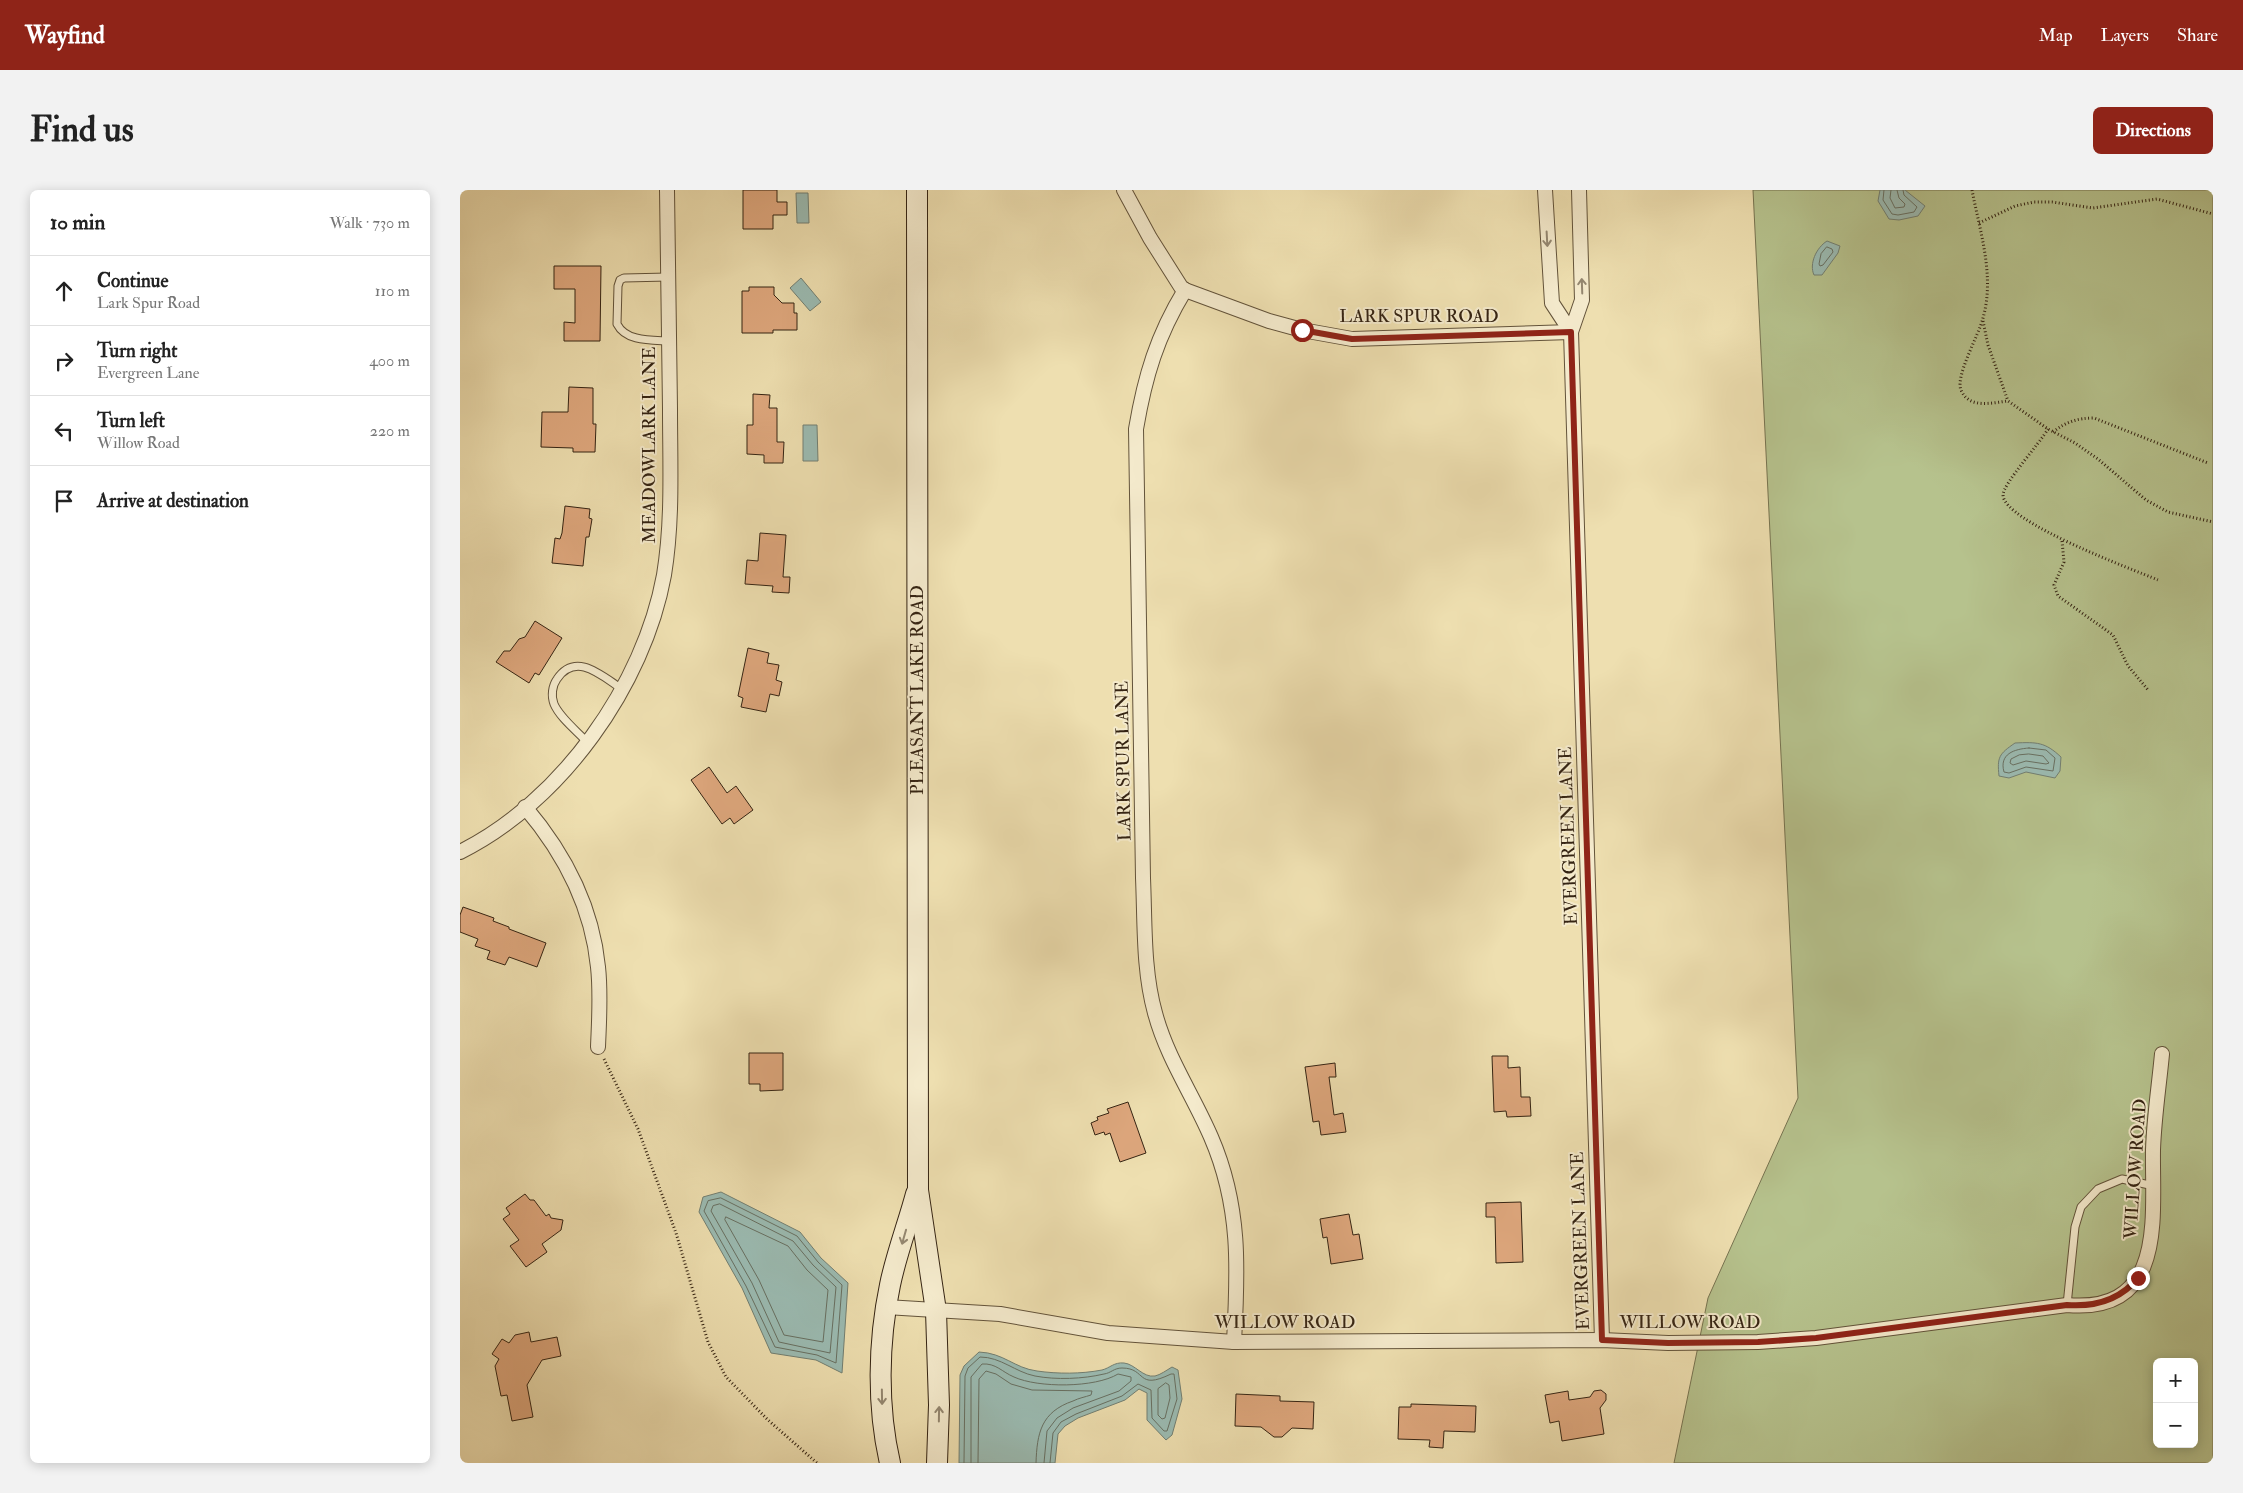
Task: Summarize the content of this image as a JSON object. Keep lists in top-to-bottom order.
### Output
{
  "streets": {
    "street": [
      "LARK SPUR ROAD",
      "MEADOWLARK LANE",
      "PLEASANT LAKE ROAD",
      "LARK SPUR LANE",
      "EVERGREEN LANE",
      "WILLOW ROAD"
    ]
  },
  "crossings": [
    ["LARK SPUR ROAD", "LARK SPUR LANE"],
    ["LARK SPUR ROAD", "EVERGREEN LANE"],
    ["PLEASANT LAKE ROAD", "WILLOW ROAD"],
    ["LARK SPUR LANE", "WILLOW ROAD"],
    ["EVERGREEN LANE", "WILLOW ROAD"]
  ],
  "page": {
    "header": "Wayfind",
    "nav": ["Map", "Layers", "Share"],
    "buttons": "Directions",
    "title": "Find us",
    "heading": ["10 min", "Walk · 730 m"],
    "list": [
      ["Continue", "Lark Spur Road", "110 m"],
      ["Turn right", "Evergreen Lane", "400 m"],
      ["Turn left", "Willow Road", "220 m"],
      "Arrive at destination"
    ],
    "map_buttons": ["+", "−"]
  }
}
